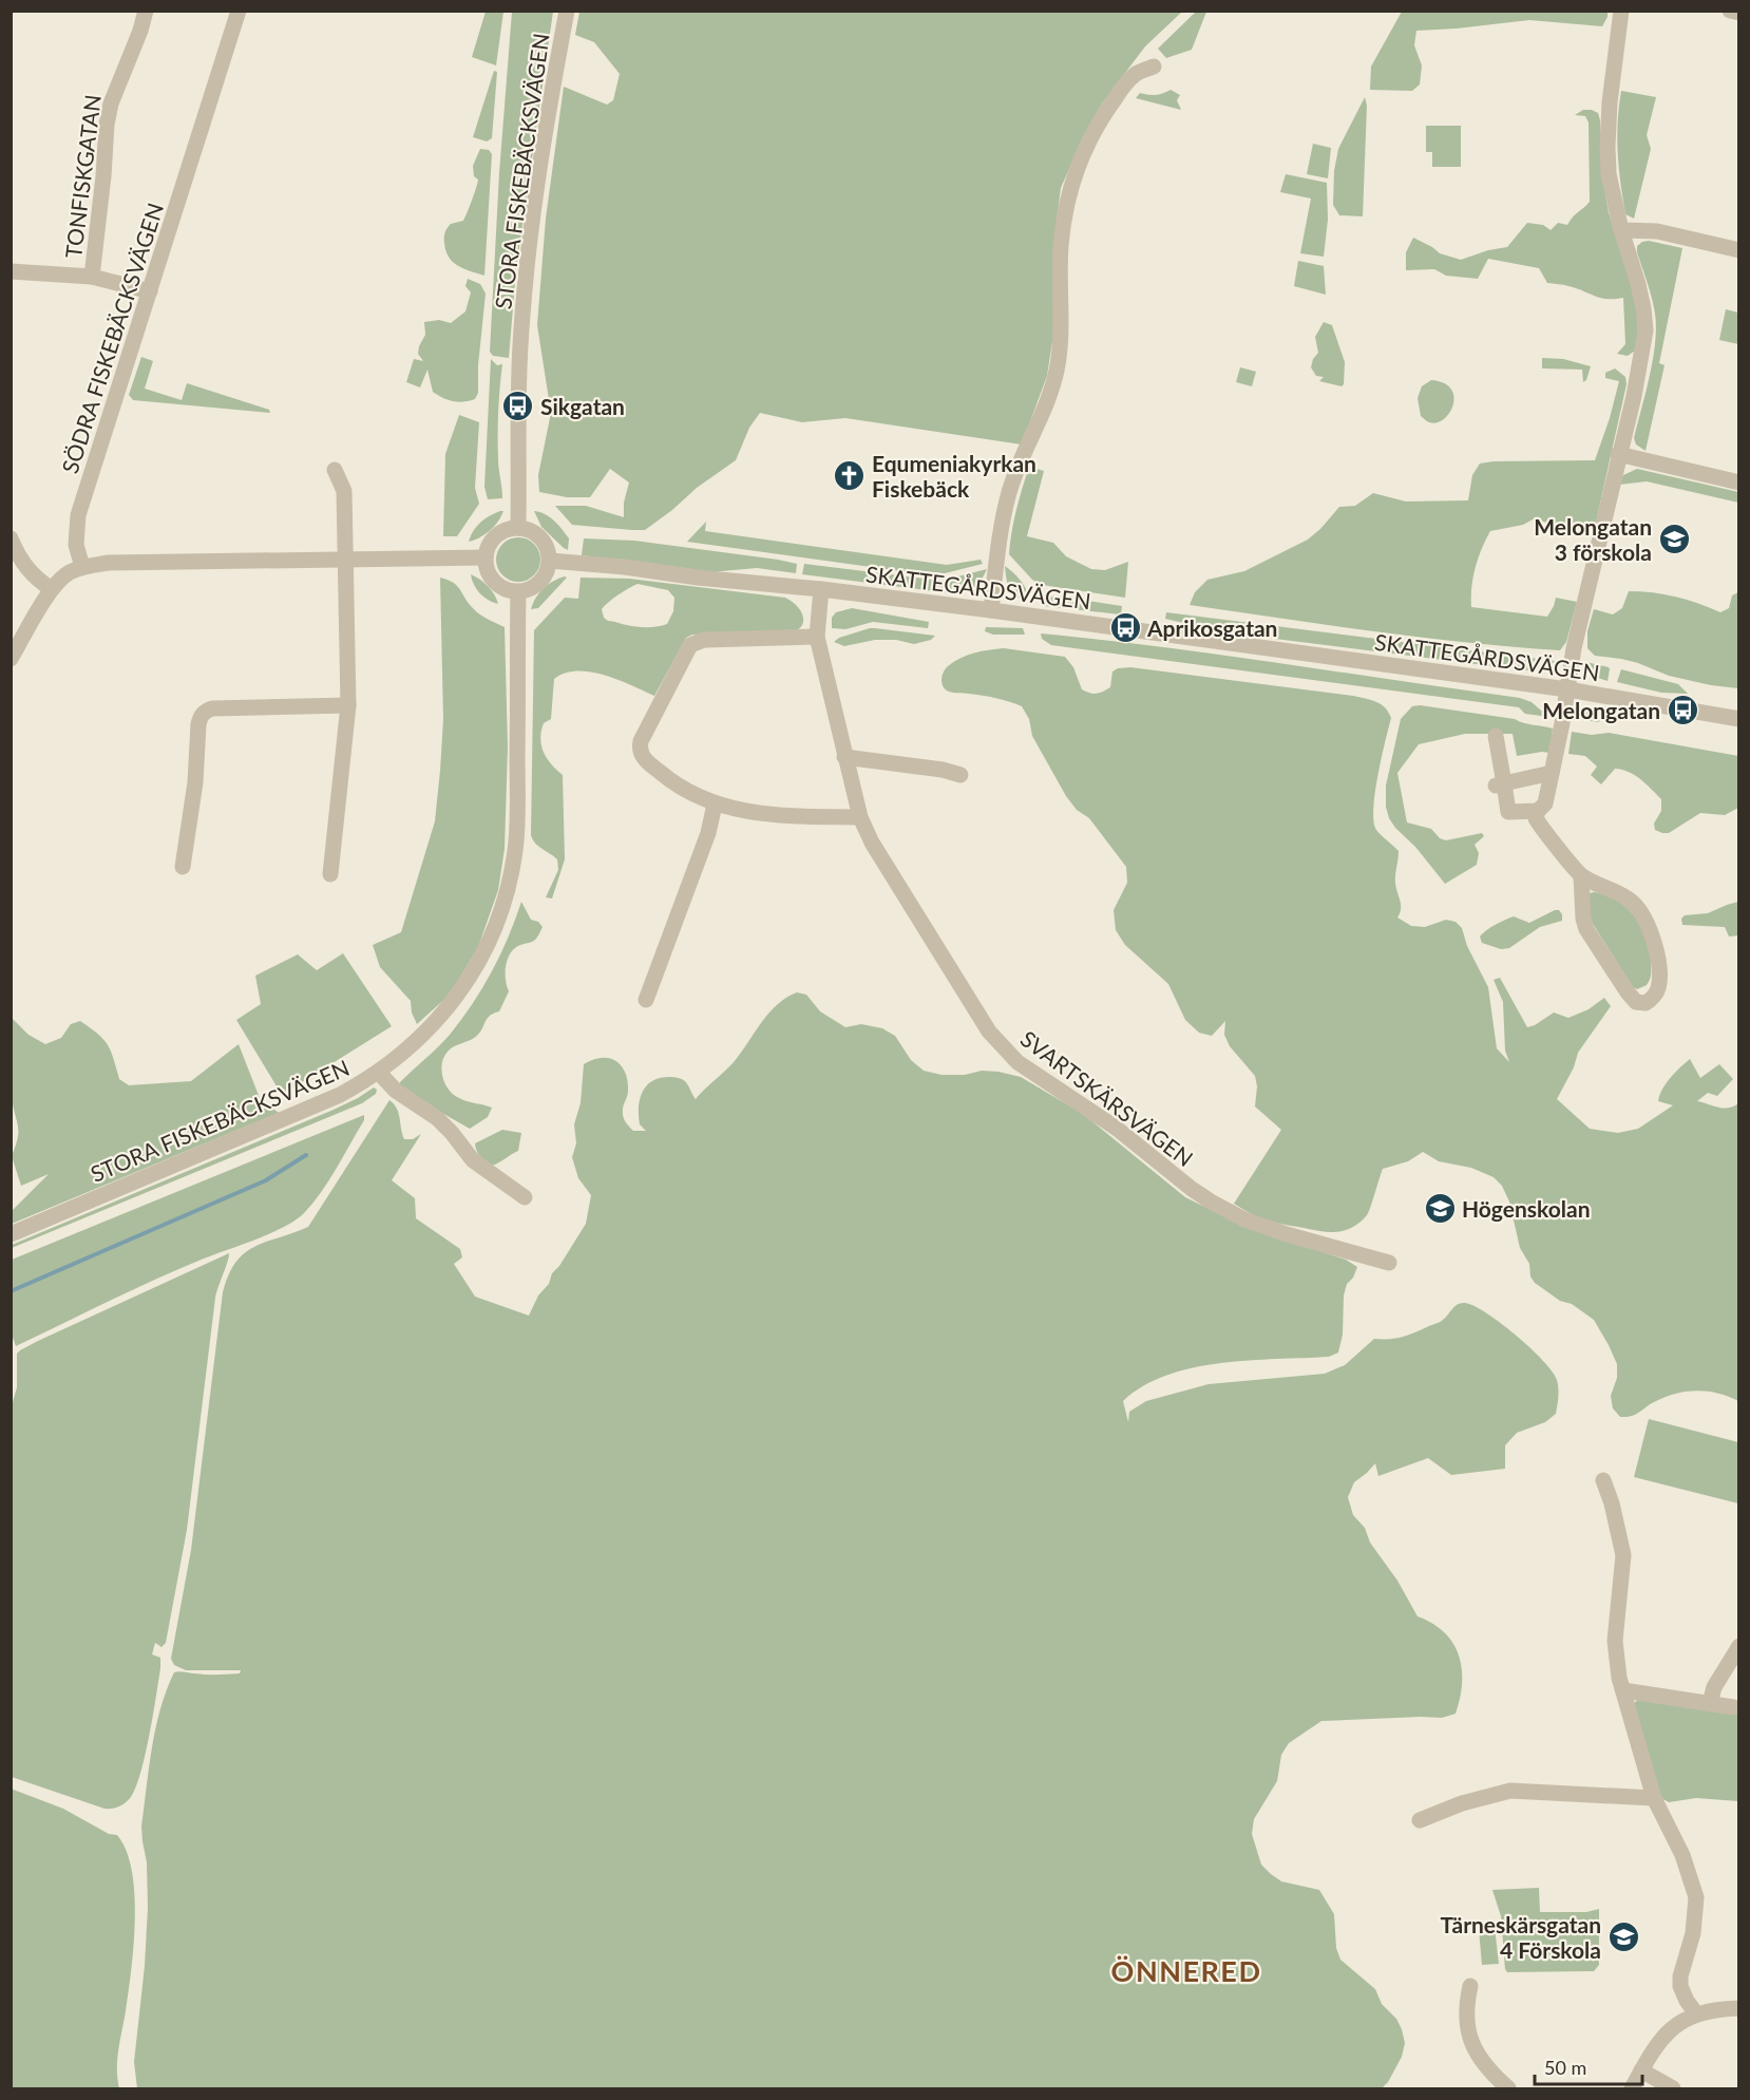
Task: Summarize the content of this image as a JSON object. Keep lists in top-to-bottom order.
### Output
{
  "streets": {
    "street": [
      "STORA FISKEBÄCKSVÄGEN",
      "TONFISKGATAN",
      "SÖDRA FISKEBÄCKSVÄGEN",
      "SKATTEGÅRDSVÄGEN",
      "SVARTSKÄRSVÄGEN"
    ]
  },
  "crossings": [
    ["STORA FISKEBÄCKSVÄGEN", "SKATTEGÅRDSVÄGEN"],
    ["SKATTEGÅRDSVÄGEN", "SVARTSKÄRSVÄGEN"]
  ],
  "districts": ["ÖNNERED"],
  "places": {
    "bus stop": ["Sikgatan", "Aprikosgatan", "Melongatan"],
    "church": ["Equmeniakyrkan Fiskebäck"],
    "school or university": ["Melongatan 3 förskola", "Högenskolan", "Tärneskärsgatan 4 Förskola"]
  },
  "scale_bar": "50 m"
}
